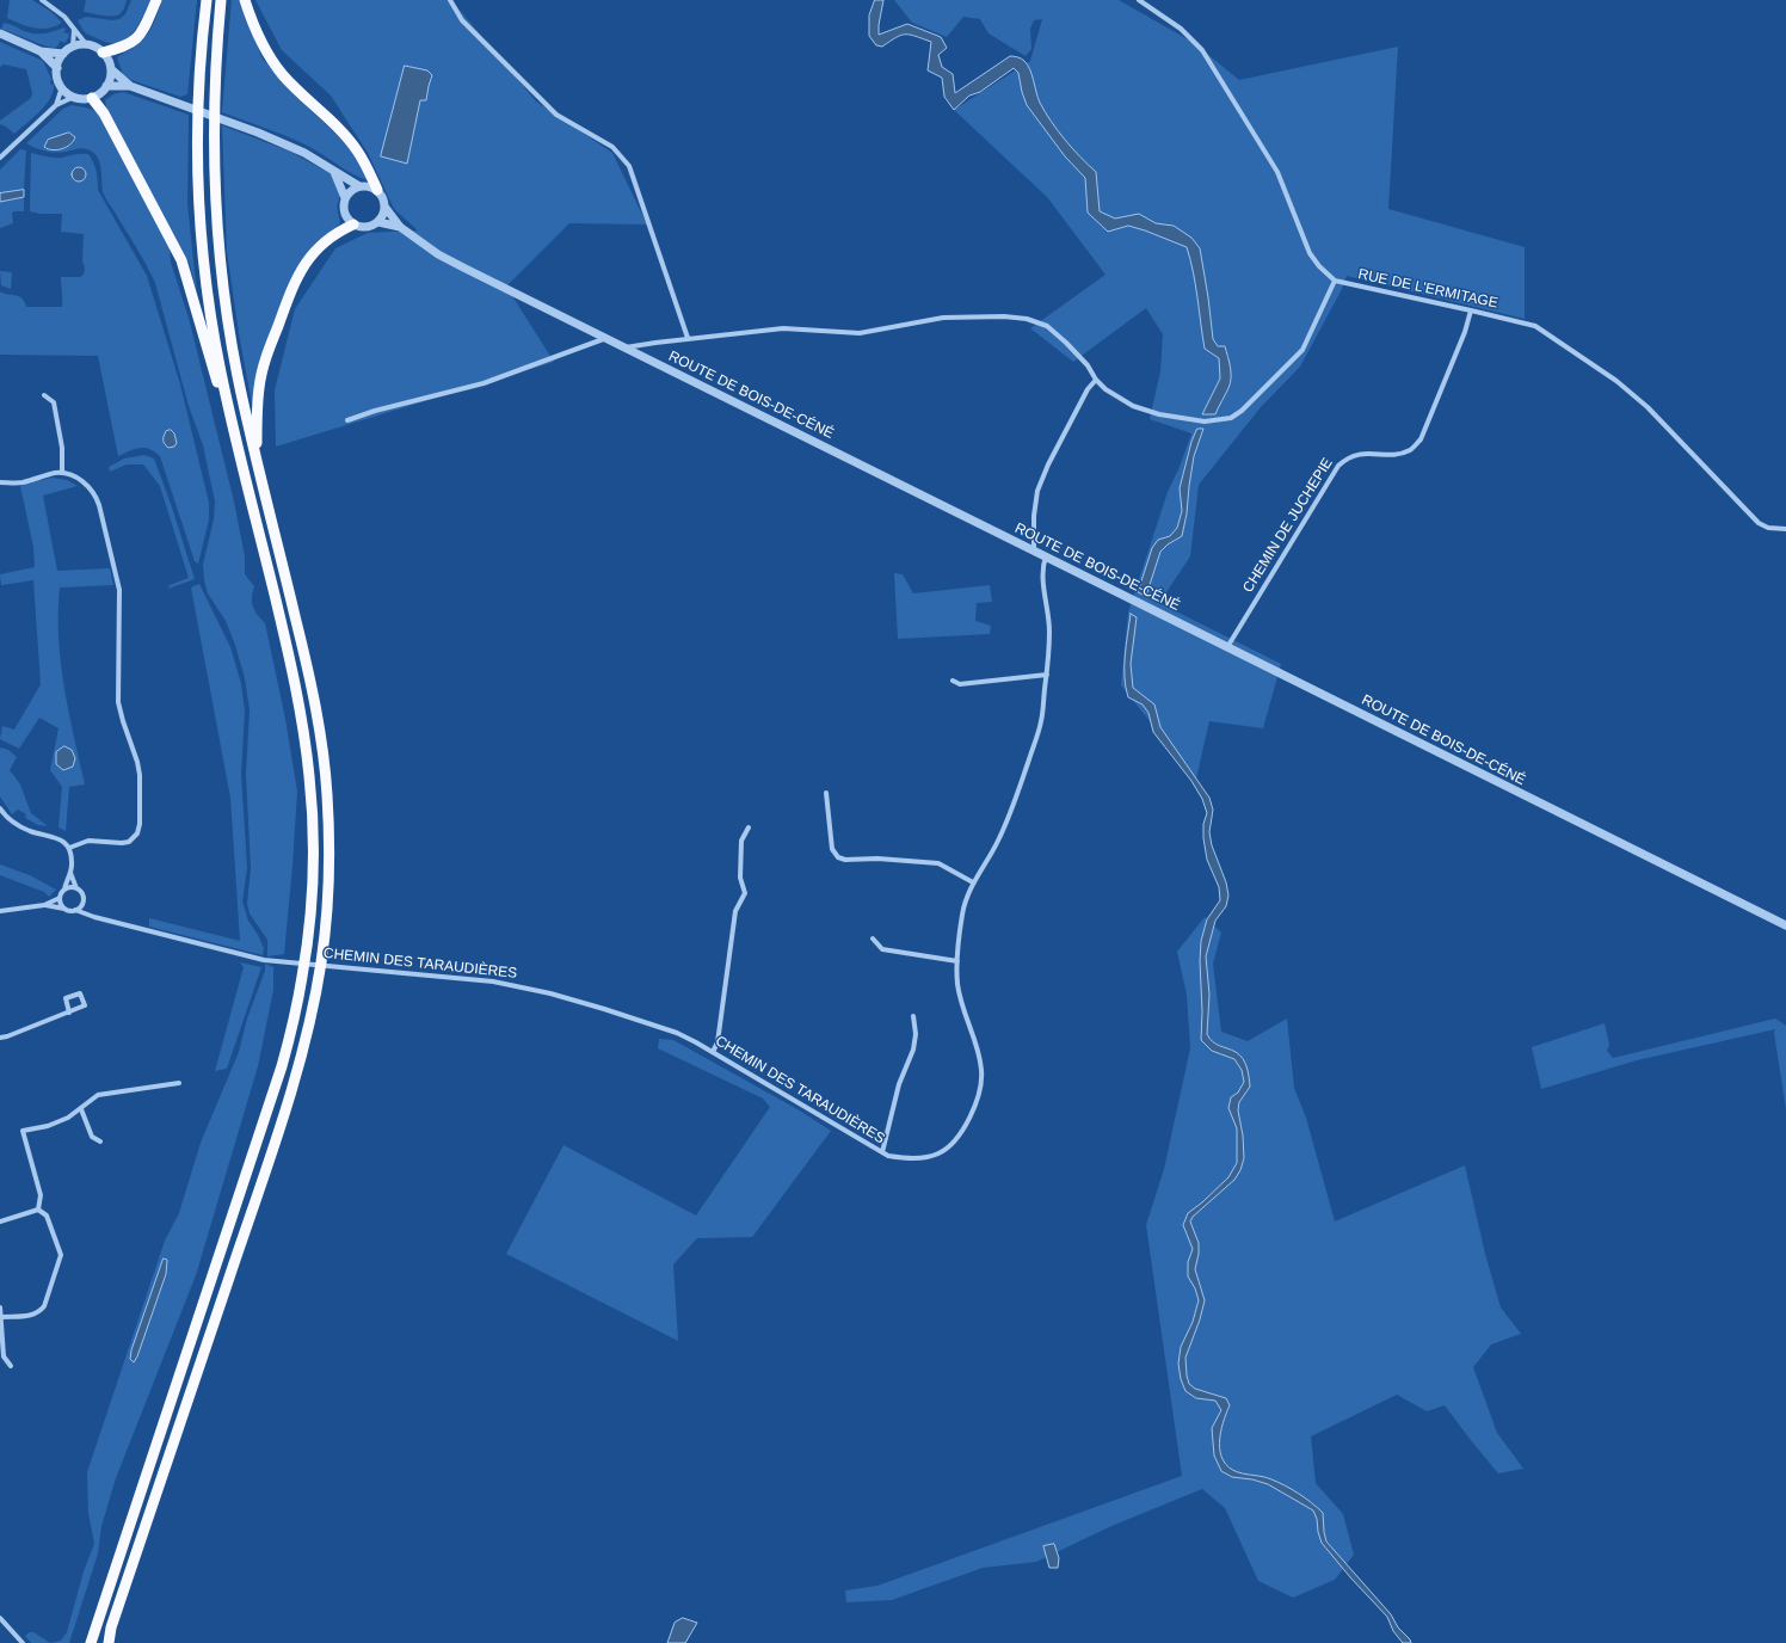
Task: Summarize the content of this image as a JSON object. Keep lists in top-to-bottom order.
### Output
{
  "streets": {
    "street": [
      "RUE DE L'ERMITAGE",
      "ROUTE DE BOIS-DE-CÉNÉ",
      "CHEMIN DE JUCHEPIE",
      "CHEMIN DES TARAUDIÈRES"
    ]
  },
  "crossings": [
    ["RUE DE L'ERMITAGE", "CHEMIN DE JUCHEPIE"],
    ["ROUTE DE BOIS-DE-CÉNÉ", "CHEMIN DE JUCHEPIE"],
    ["ROUTE DE BOIS-DE-CÉNÉ", "CHEMIN DES TARAUDIÈRES"]
  ]
}
